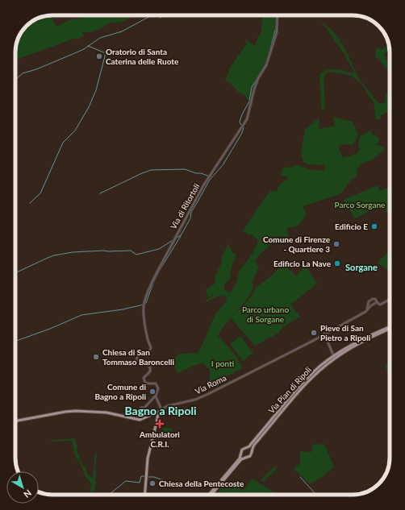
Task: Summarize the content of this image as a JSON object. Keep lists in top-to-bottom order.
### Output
{
  "streets": {
    "main road": ["Via Roma", "Via Pian di Ripoli"],
    "street": ["Via di Ritortoli"]
  },
  "districts": ["Sorgane", "Bagno a Ripoli"],
  "parks": ["Parco Sorgane", "Parco urbano di Sorgane", "I ponti"],
  "places": {
    "other": [
      "Oratorio di Santa Caterina delle Ruote",
      "Edificio E",
      "Comune di Firenze - Quartiere 3",
      "Edificio La Nave",
      "Pieve di San Pietro a Ripoli",
      "Chiesa di San Tommaso Baroncelli",
      "Comune di Bagno a Ripoli",
      "Chiesa della Pentecoste"
    ],
    "health": ["Ambulatori C.R.I."]
  },
  "north": "bottom right"
}
